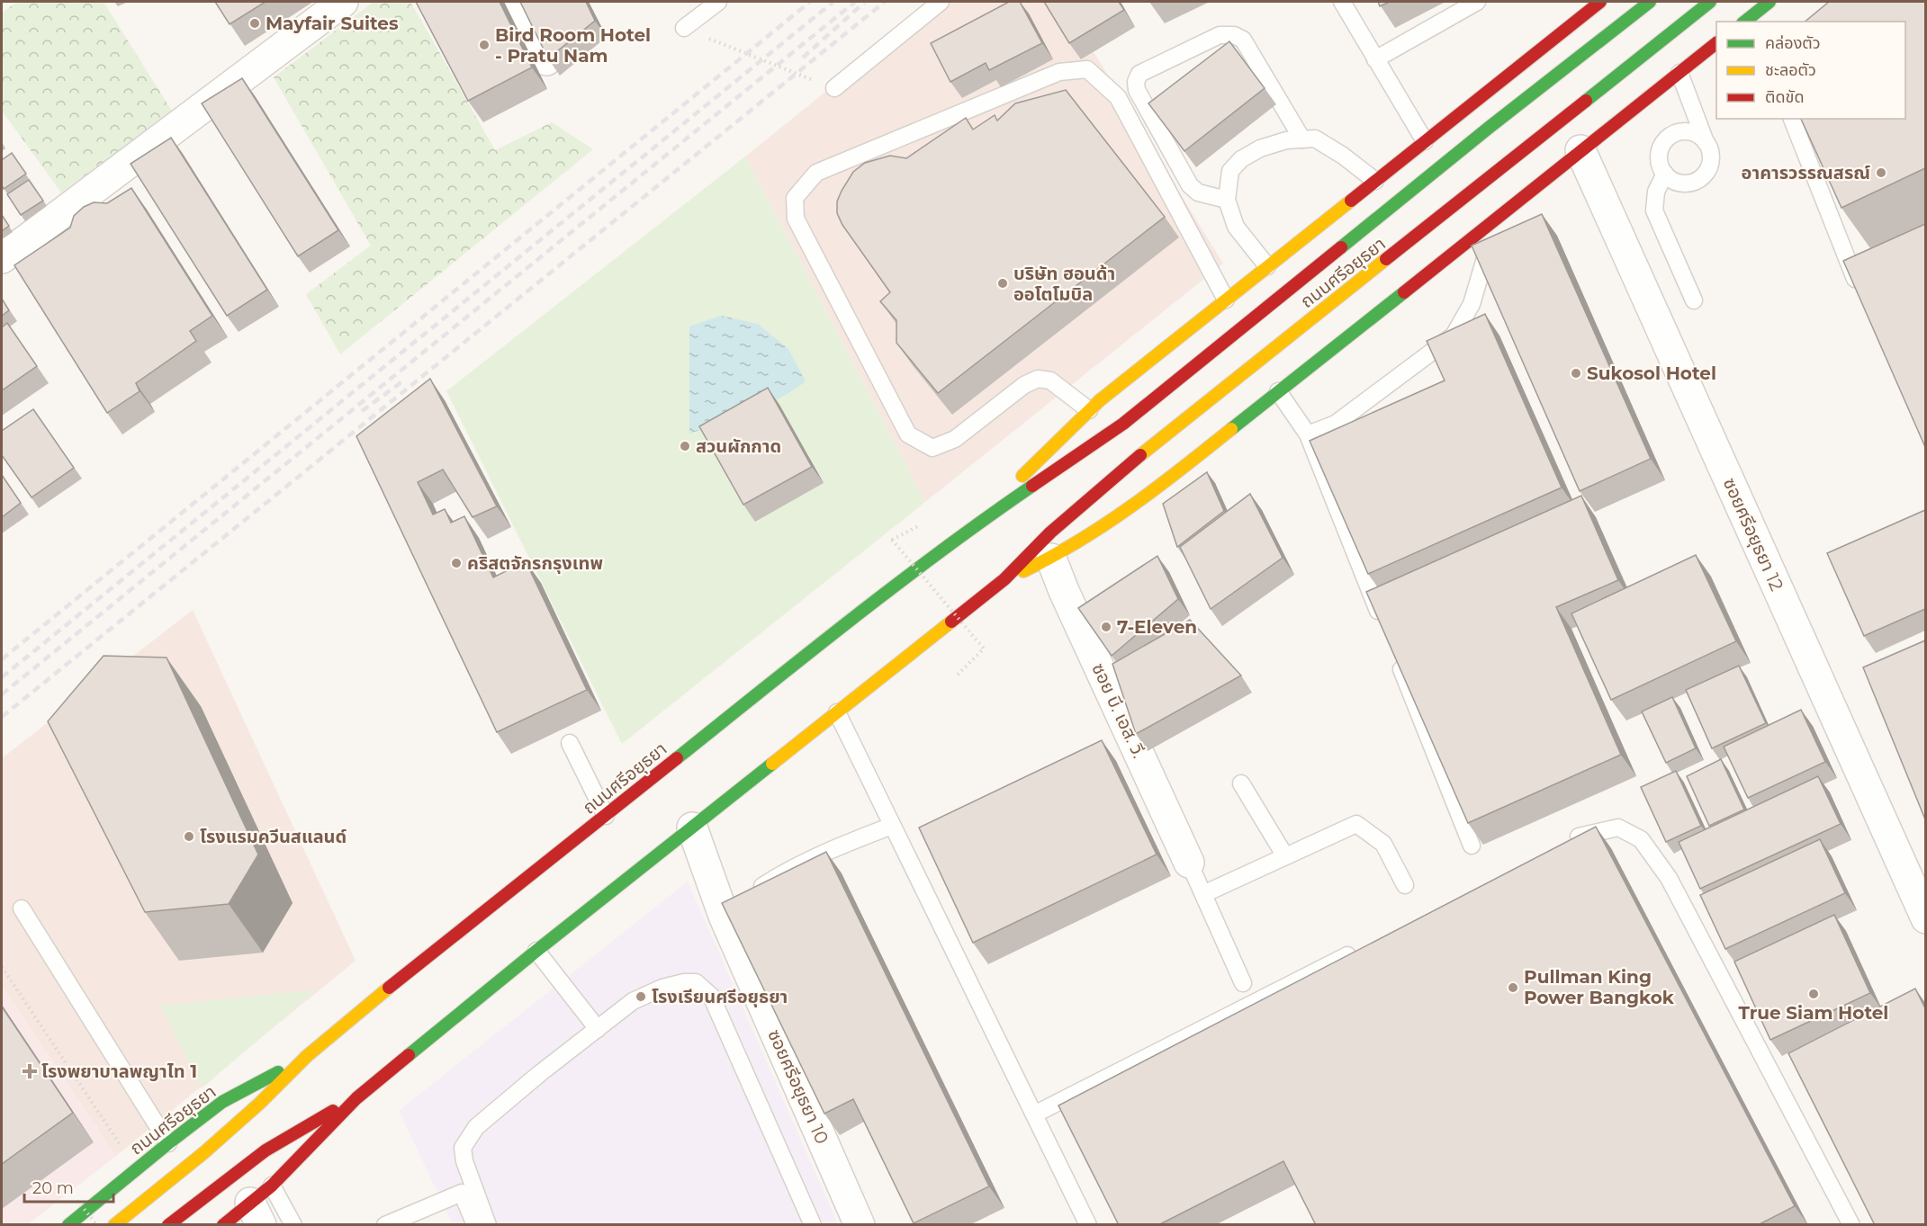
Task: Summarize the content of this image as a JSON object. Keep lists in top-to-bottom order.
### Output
{
  "streets": {
    "main road": ["ถนนศรีอยุธยา"],
    "street": ["ซอยศรีอยุธยา 12", "ซอย บี. เอส. วี.", "ซอยศรีอยุธยา 10"]
  },
  "crossings": [
    ["ถนนศรีอยุธยา", "ซอยศรีอยุธยา 12"],
    ["ถนนศรีอยุธยา", "ซอย บี. เอส. วี."],
    ["ถนนศรีอยุธยา", "ซอยศรีอยุธยา 10"]
  ],
  "places": {
    "other": [
      "Mayfair Suites",
      "Bird Room Hotel - Pratu Nam",
      "อาคารวรรณสรณ์",
      "บริษัท ฮอนด้า ออโตโมบิล",
      "Sukosol Hotel",
      "สวนผักกาด",
      "คริสตจักรกรุงเทพ",
      "7-Eleven",
      "โรงแรมควีนสแลนด์",
      "Pullman King Power Bangkok",
      "True Siam Hotel",
      "โรงเรียนศรีอยุธยา"
    ],
    "health": ["โรงพยาบาลพญาไท 1"]
  },
  "legend": ["คล่องตัว", "ชะลอตัว", "ติดขัด"],
  "scale_bar": "20 m"
}
